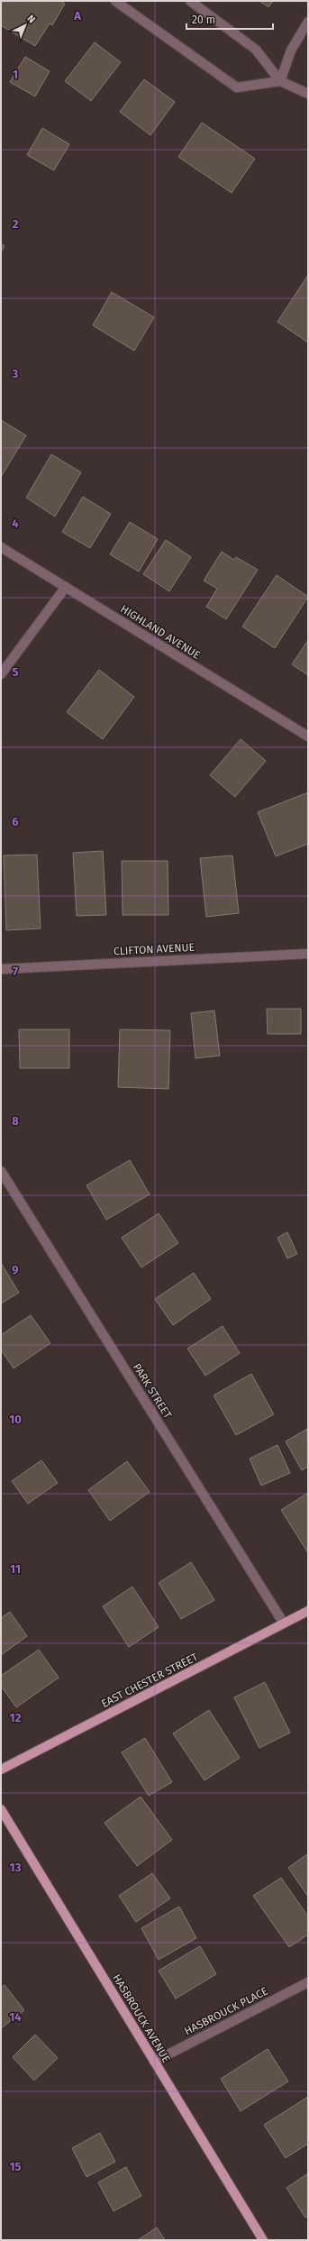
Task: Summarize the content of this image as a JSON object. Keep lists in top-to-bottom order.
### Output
{
  "streets": {
    "main road": ["EAST CHESTER STREET", "HASBROUCK AVENUE"],
    "street": [
      "HIGHLAND AVENUE",
      "CLIFTON AVENUE",
      "PARK STREET",
      "HASBROUCK PLACE"
    ]
  },
  "crossings": [
    ["PARK STREET", "EAST CHESTER STREET"],
    ["HASBROUCK PLACE", "HASBROUCK AVENUE"]
  ],
  "scale_bar": "20 m",
  "north": "top right",
  "grid": {
    "columns": ["A"],
    "rows": [
      "1",
      "2",
      "3",
      "4",
      "5",
      "6",
      "7",
      "8",
      "9",
      "10",
      "11",
      "12",
      "13",
      "14",
      "15"
    ]
  }
}
